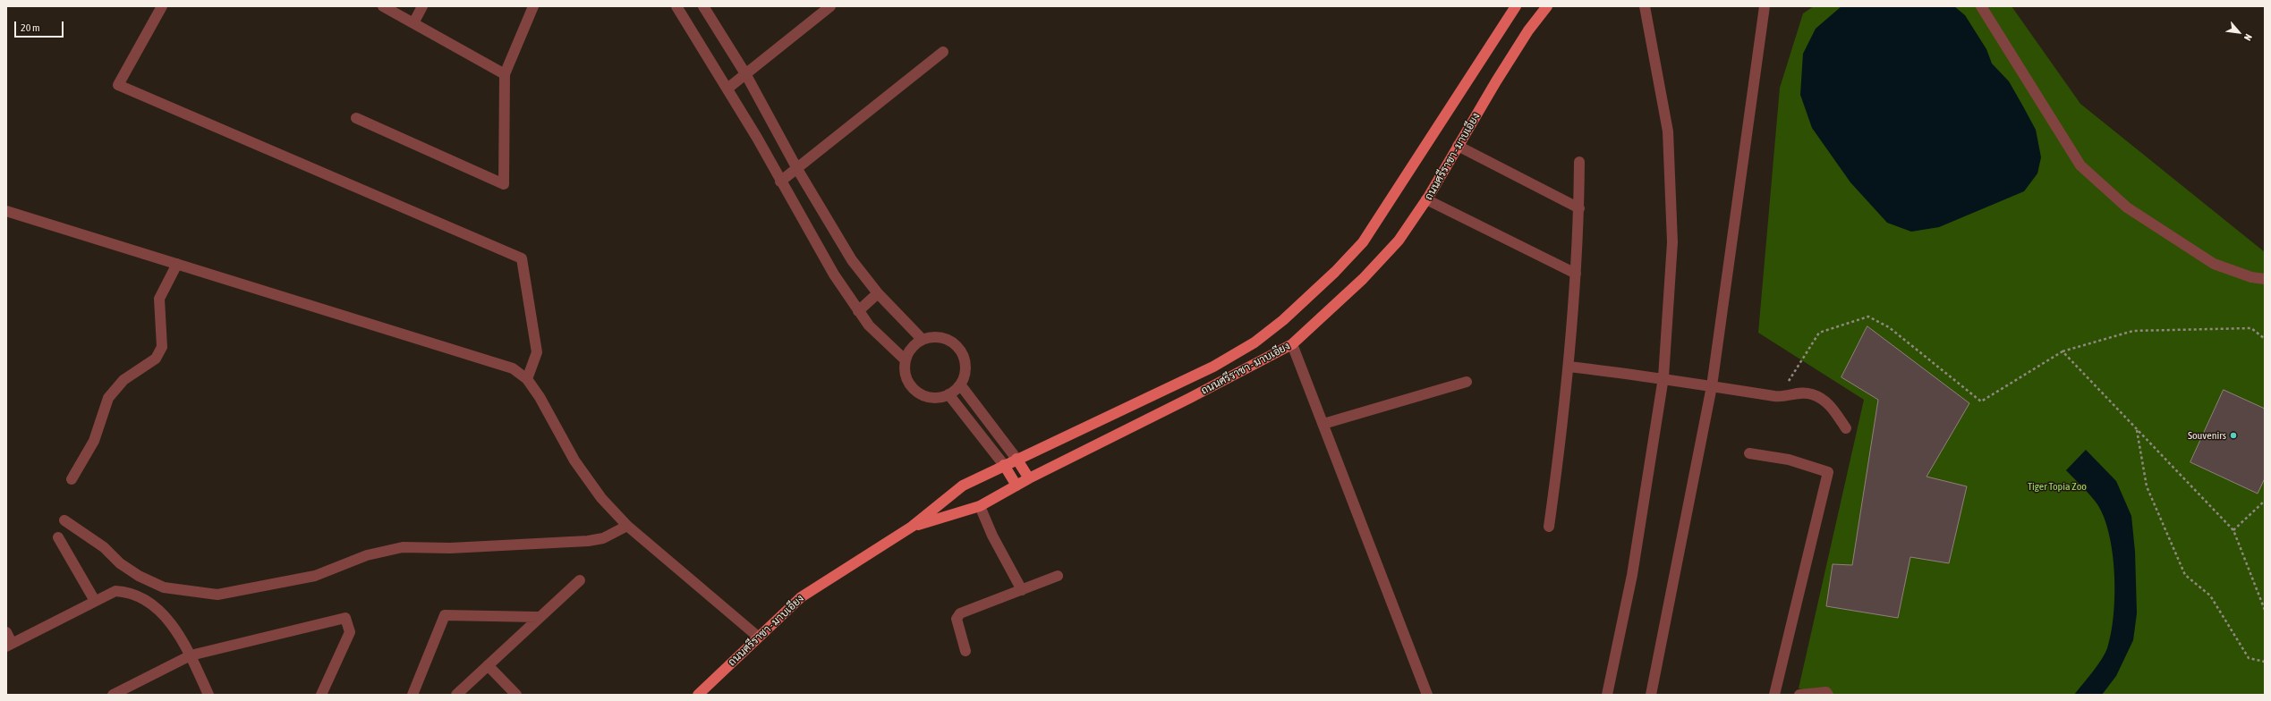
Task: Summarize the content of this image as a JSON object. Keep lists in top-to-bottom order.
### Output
{
  "streets": {
    "main road": ["ถนนศรีราชา - มาบเอียง"]
  },
  "parks": ["Tiger Topia Zoo"],
  "places": ["Souvenirs"],
  "scale_bar": "20 m",
  "north": "bottom right"
}
